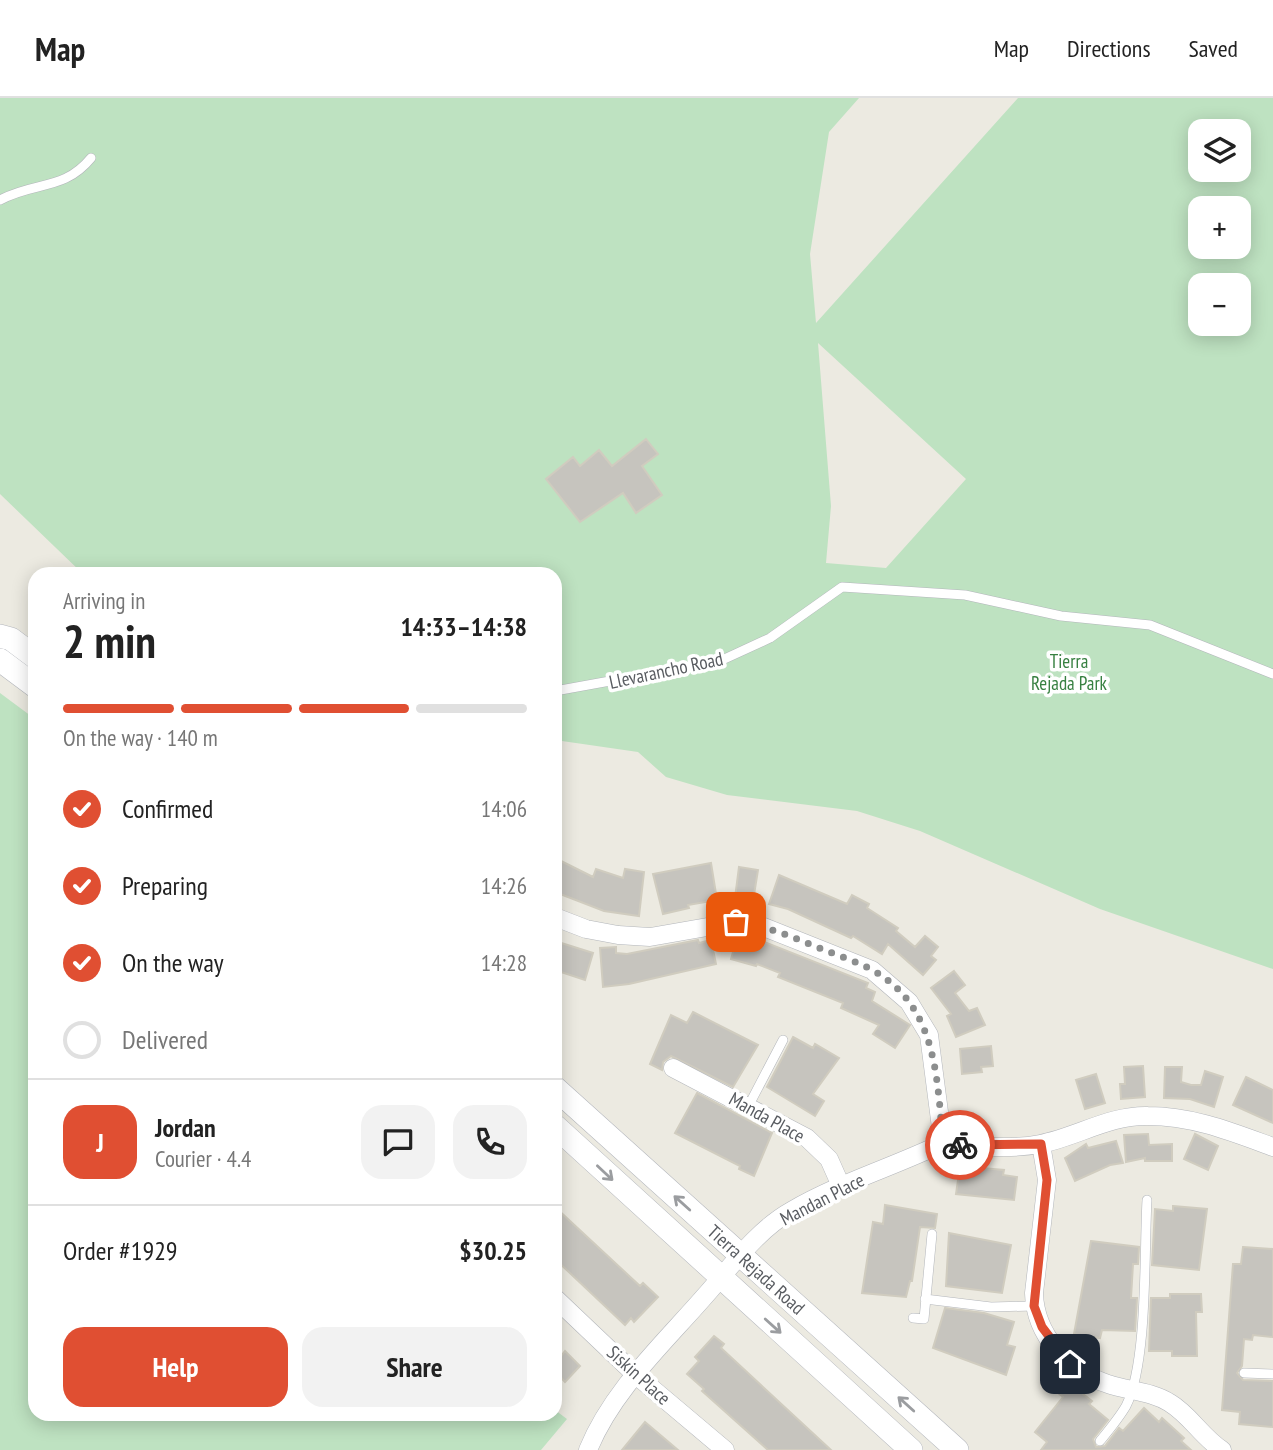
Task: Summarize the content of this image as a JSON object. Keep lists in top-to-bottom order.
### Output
{
  "streets": {
    "main road": ["Tierra Rejada Road"],
    "street": ["Manda Place", "Mandan Place", "Siskin Place"],
    "lane": ["Llevarancho Road"]
  },
  "crossings": [
    ["Manda Place", "Mandan Place"],
    ["Mandan Place", "Tierra Rejada Road"],
    ["Mandan Place", "Siskin Place"]
  ],
  "parks": ["Tierra Rejada Park"],
  "page": {
    "header": "Map",
    "nav": ["Map", "Directions", "Saved"],
    "map_buttons": ["+", "−"],
    "heading": ["2 min", "Arriving in", "14:33–14:38"],
    "panel": [
      "Jordan",
      "Courier · 4.4",
      "Order #1929",
      "$30.25"
    ],
    "bar": "On the way · 140 m",
    "list": [
      ["Confirmed", "14:06"],
      ["Preparing", "14:26"],
      ["On the way", "14:28"],
      "Delivered"
    ],
    "round": "J",
    "buttons": ["Help", "Share"]
  }
}
